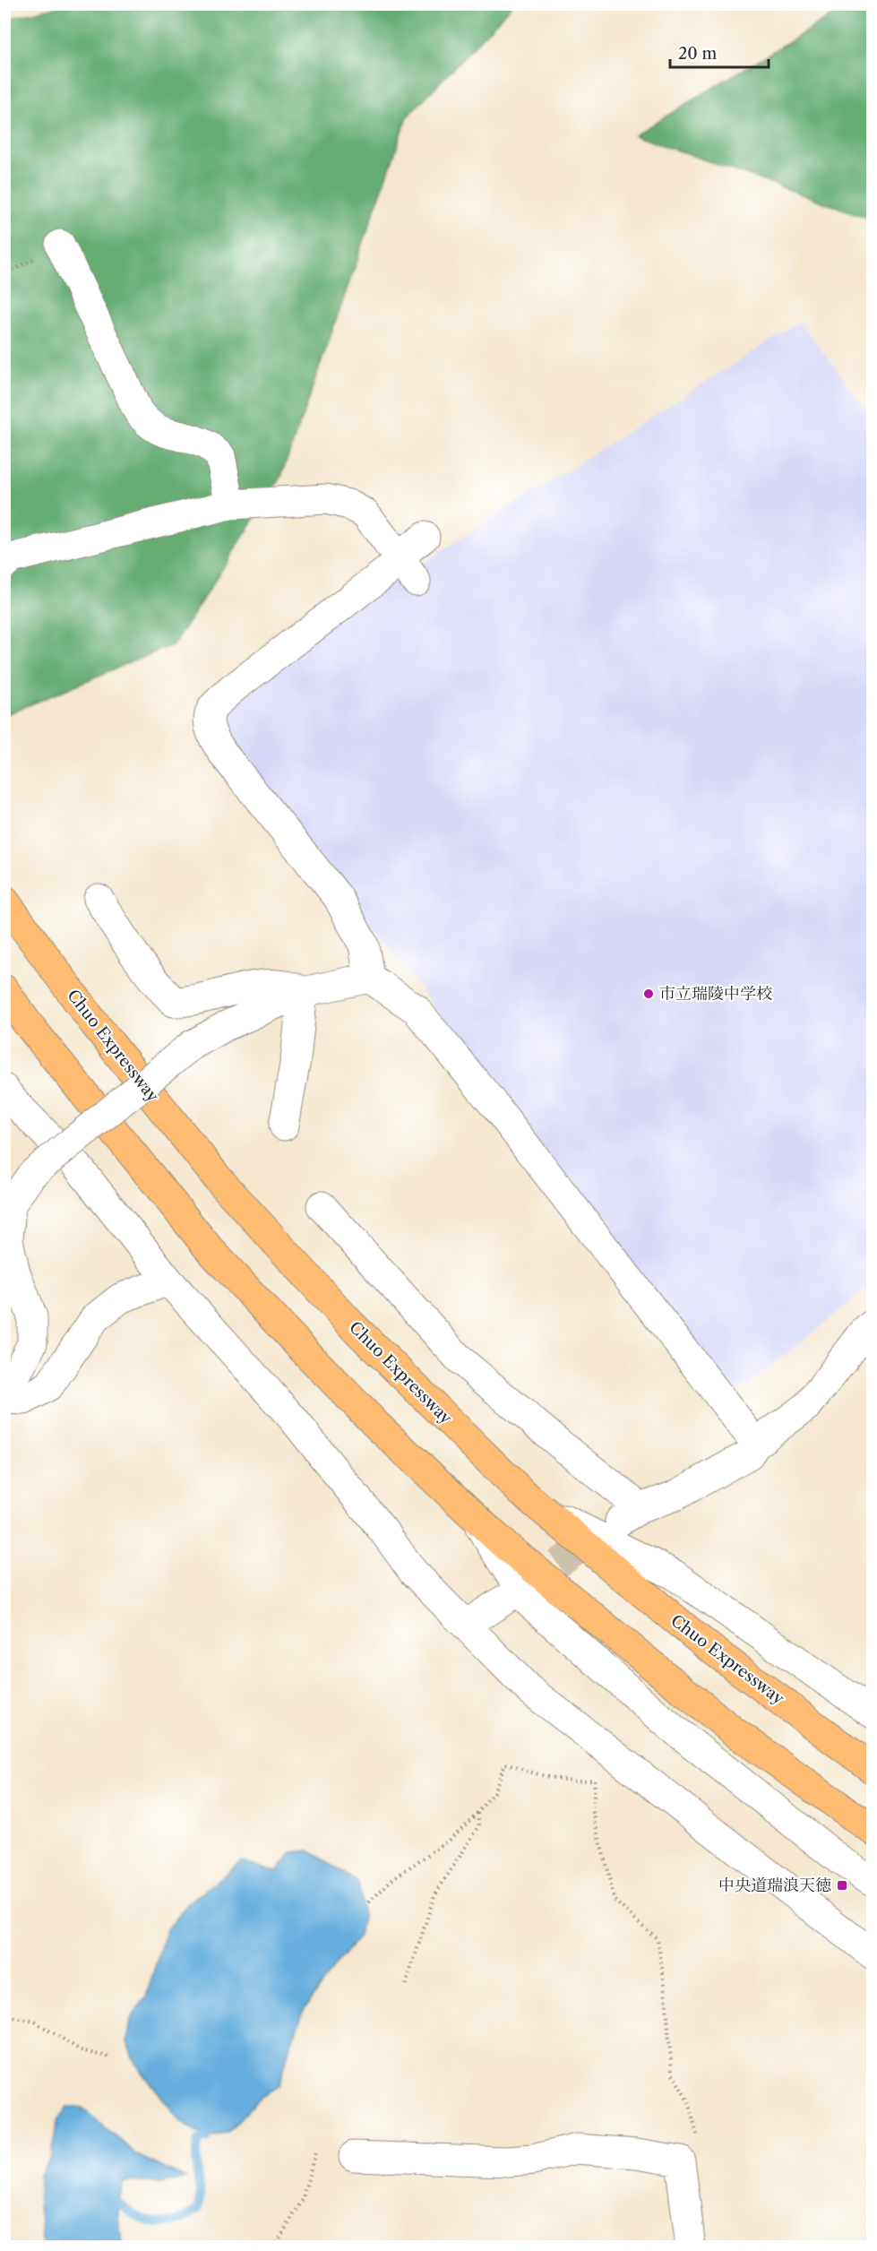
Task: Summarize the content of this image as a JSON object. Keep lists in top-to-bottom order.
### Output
{
  "streets": {
    "highway": ["Chuo Expressway"]
  },
  "places": {
    "other": ["市立瑞陵中学校"],
    "transit": ["中央道瑞浪天徳"]
  },
  "scale_bar": "20 m"
}
